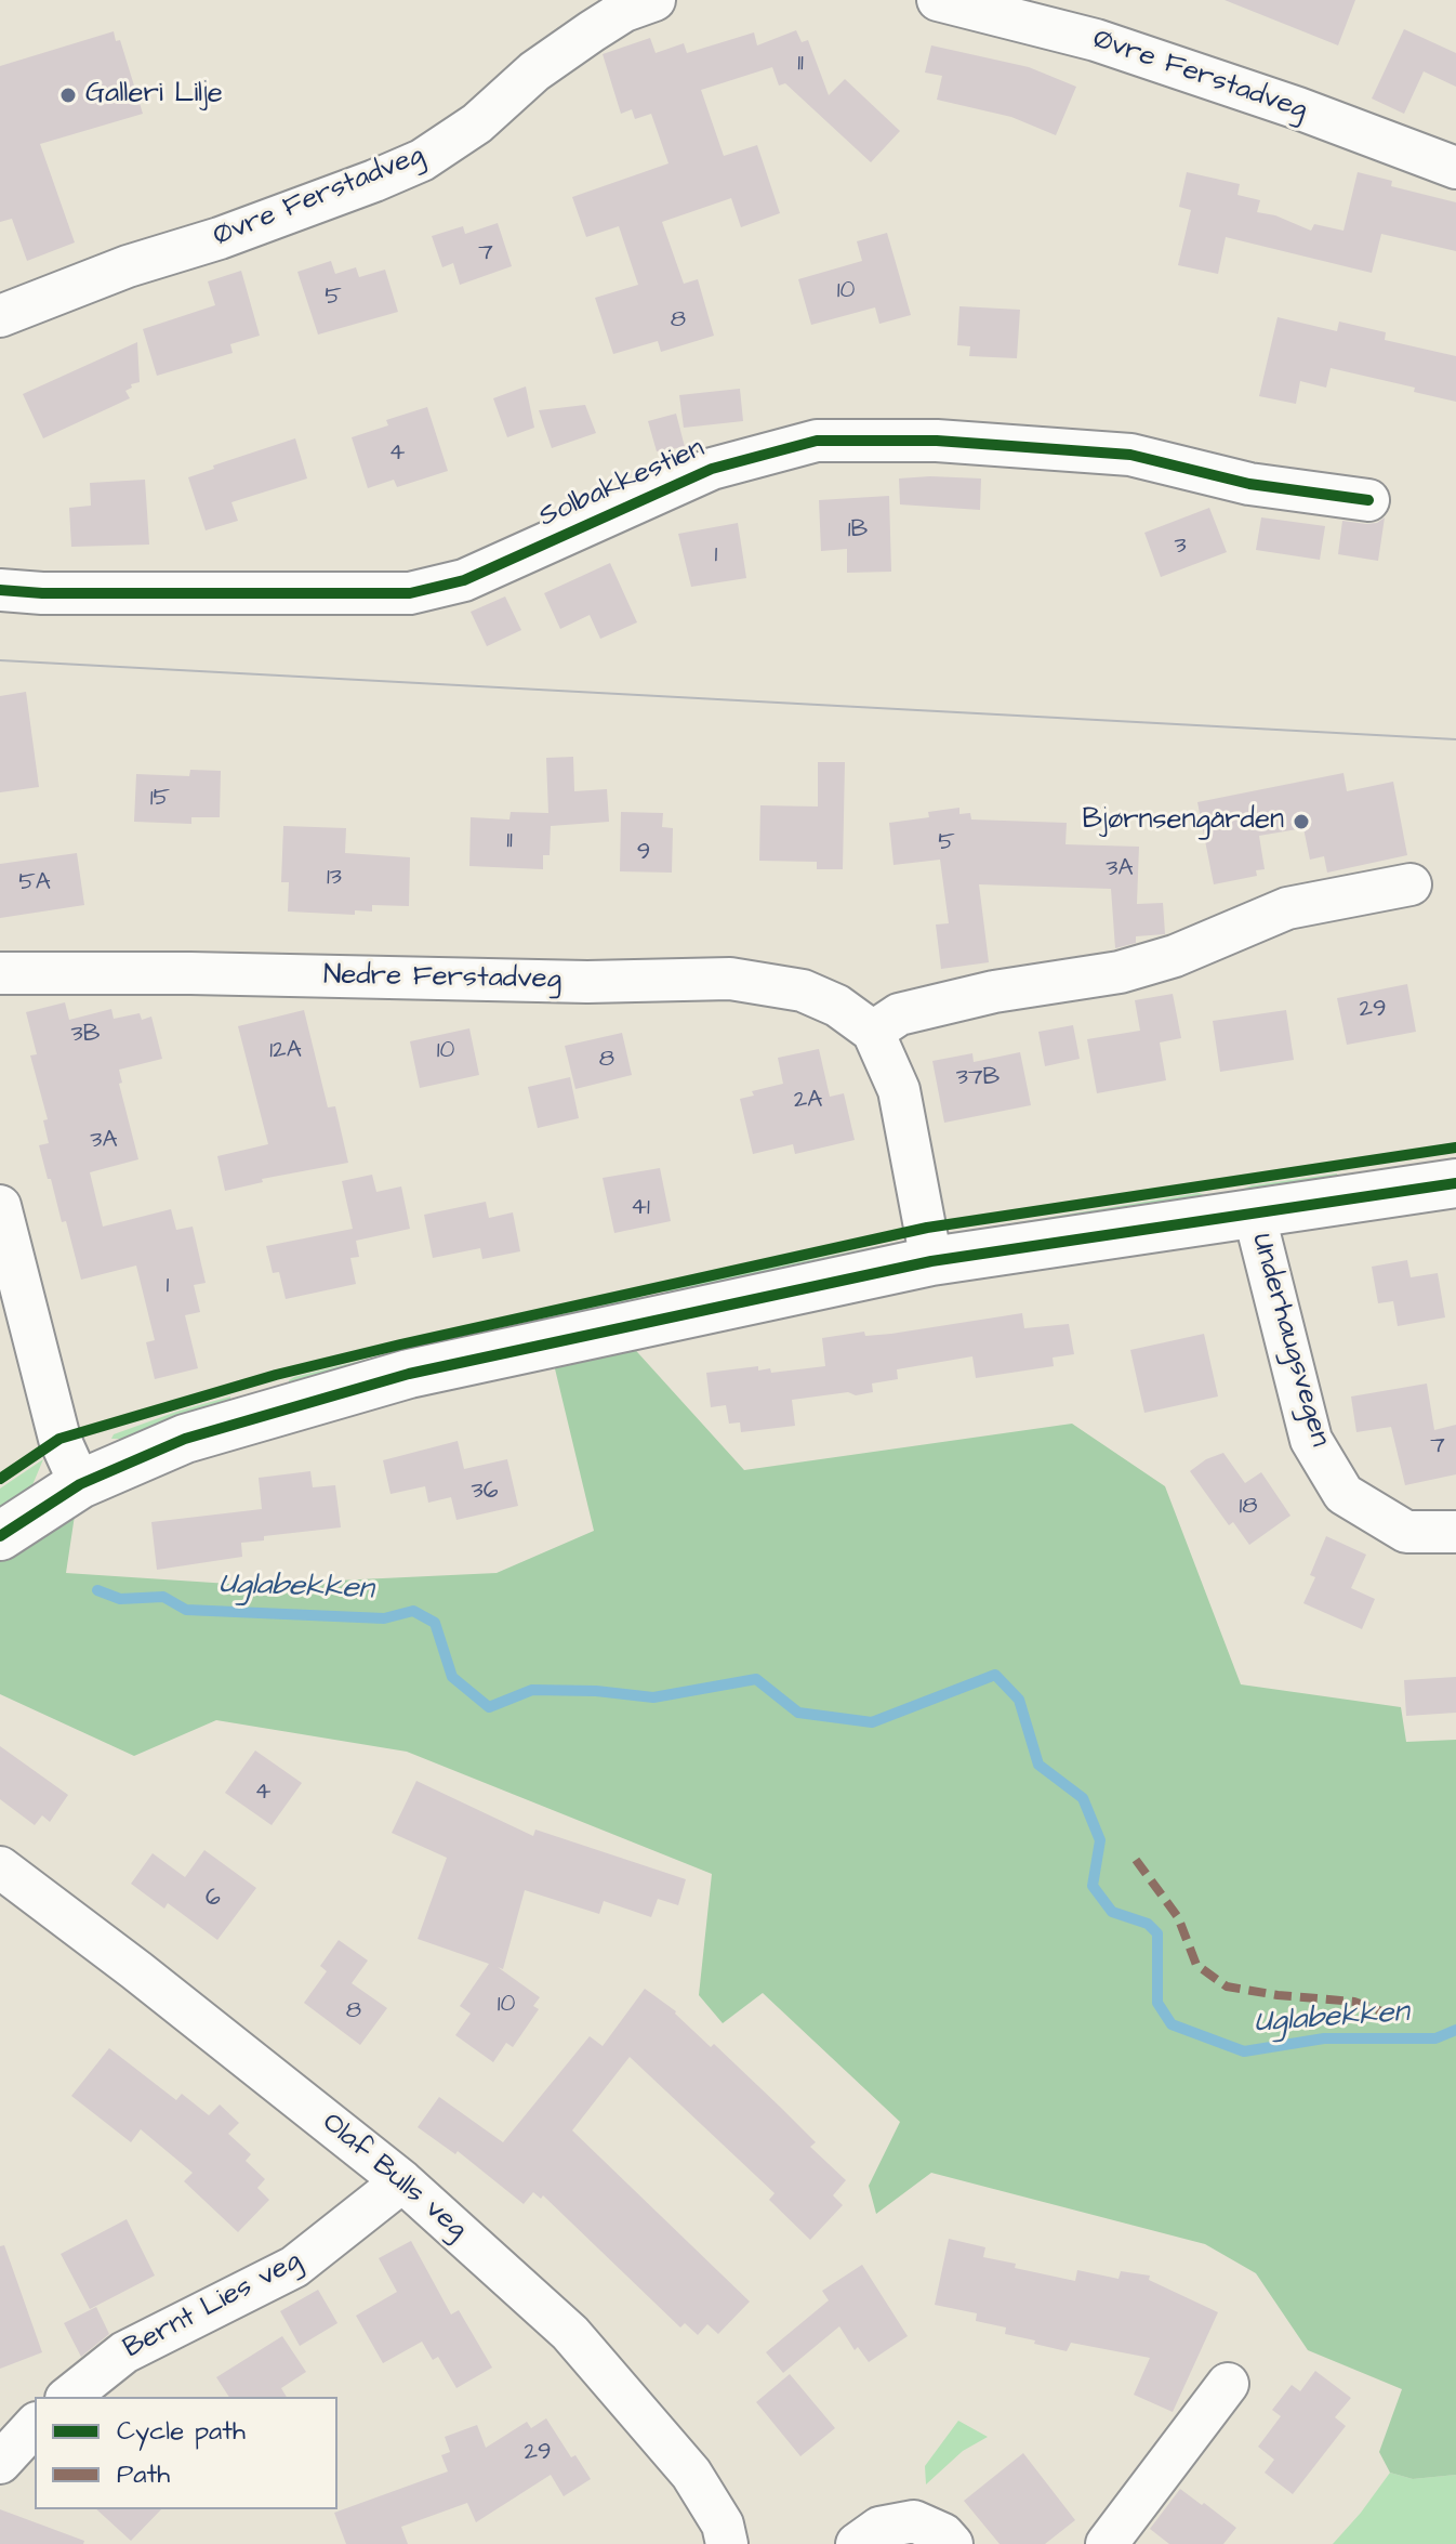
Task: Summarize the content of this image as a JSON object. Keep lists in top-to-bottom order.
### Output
{
  "streets": {
    "street": [
      "Øvre Ferstadveg",
      "Solbakkestien",
      "Nedre Ferstadveg",
      "Underhaugsvegen",
      "Olaf Bulls veg",
      "Bernt Lies veg"
    ]
  },
  "crossings": [
    ["Olaf Bulls veg", "Bernt Lies veg"]
  ],
  "water": ["Uglabekken"],
  "places": ["Galleri Lilje", "Bjørnsengården"],
  "house_numbers": [
    "11",
    "7",
    "10",
    "5",
    "8",
    "4",
    "1B",
    "3",
    "1",
    "15",
    "11",
    "5",
    "9",
    "3A",
    "13",
    "5A",
    "29",
    "3B",
    "12A",
    "10",
    "8",
    "37B",
    "2A",
    "3A",
    "41",
    "1",
    "7",
    "36",
    "18",
    "4",
    "6",
    "10",
    "8",
    "29"
  ],
  "legend": ["Cycle path", "Path"]
}
